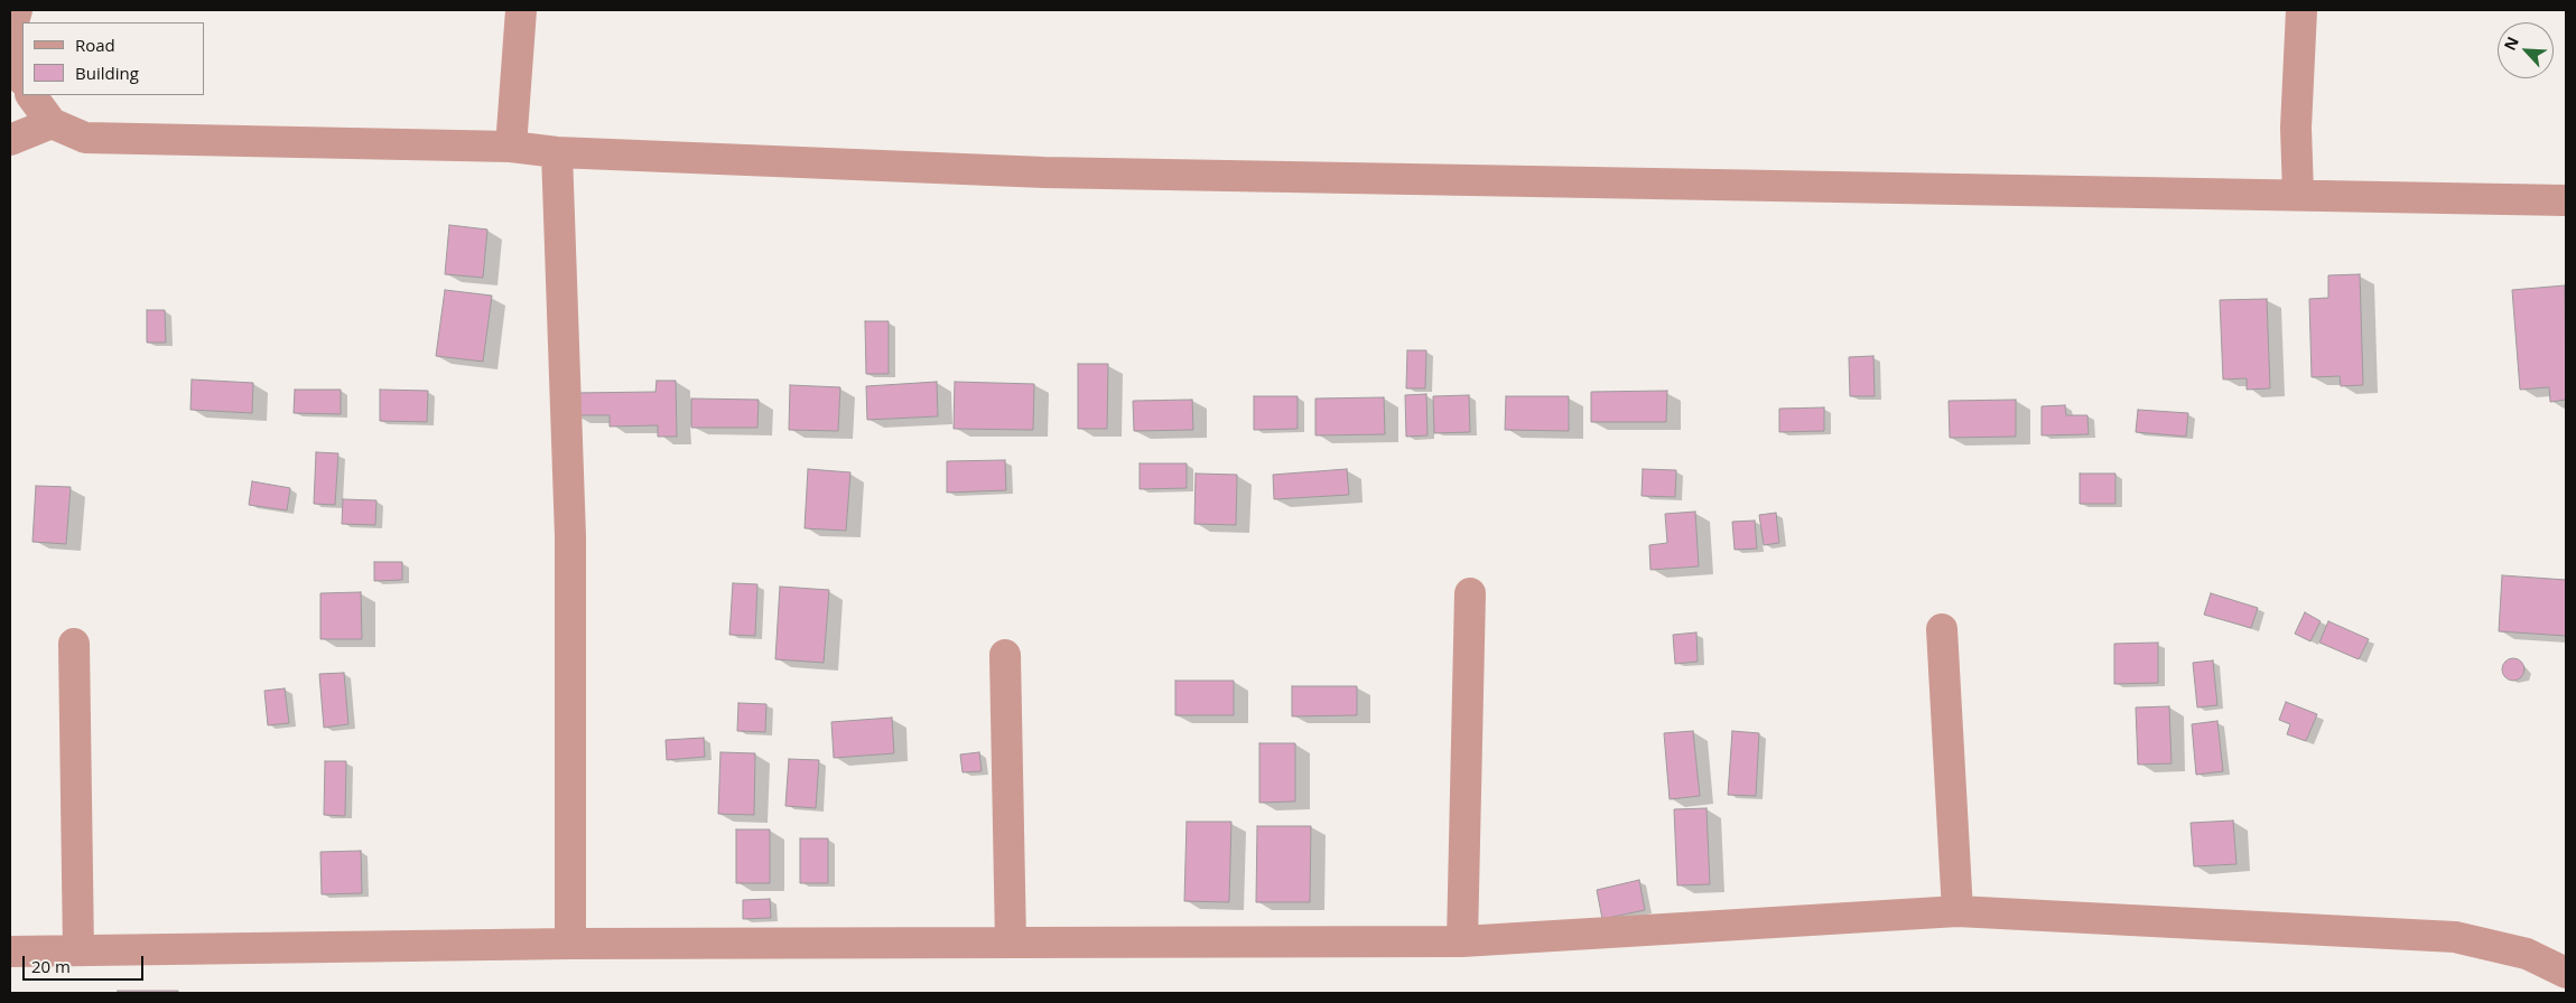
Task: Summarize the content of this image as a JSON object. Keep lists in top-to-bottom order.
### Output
{
  "legend": ["Road", "Building"],
  "scale_bar": "20 m",
  "north": "top left"
}
